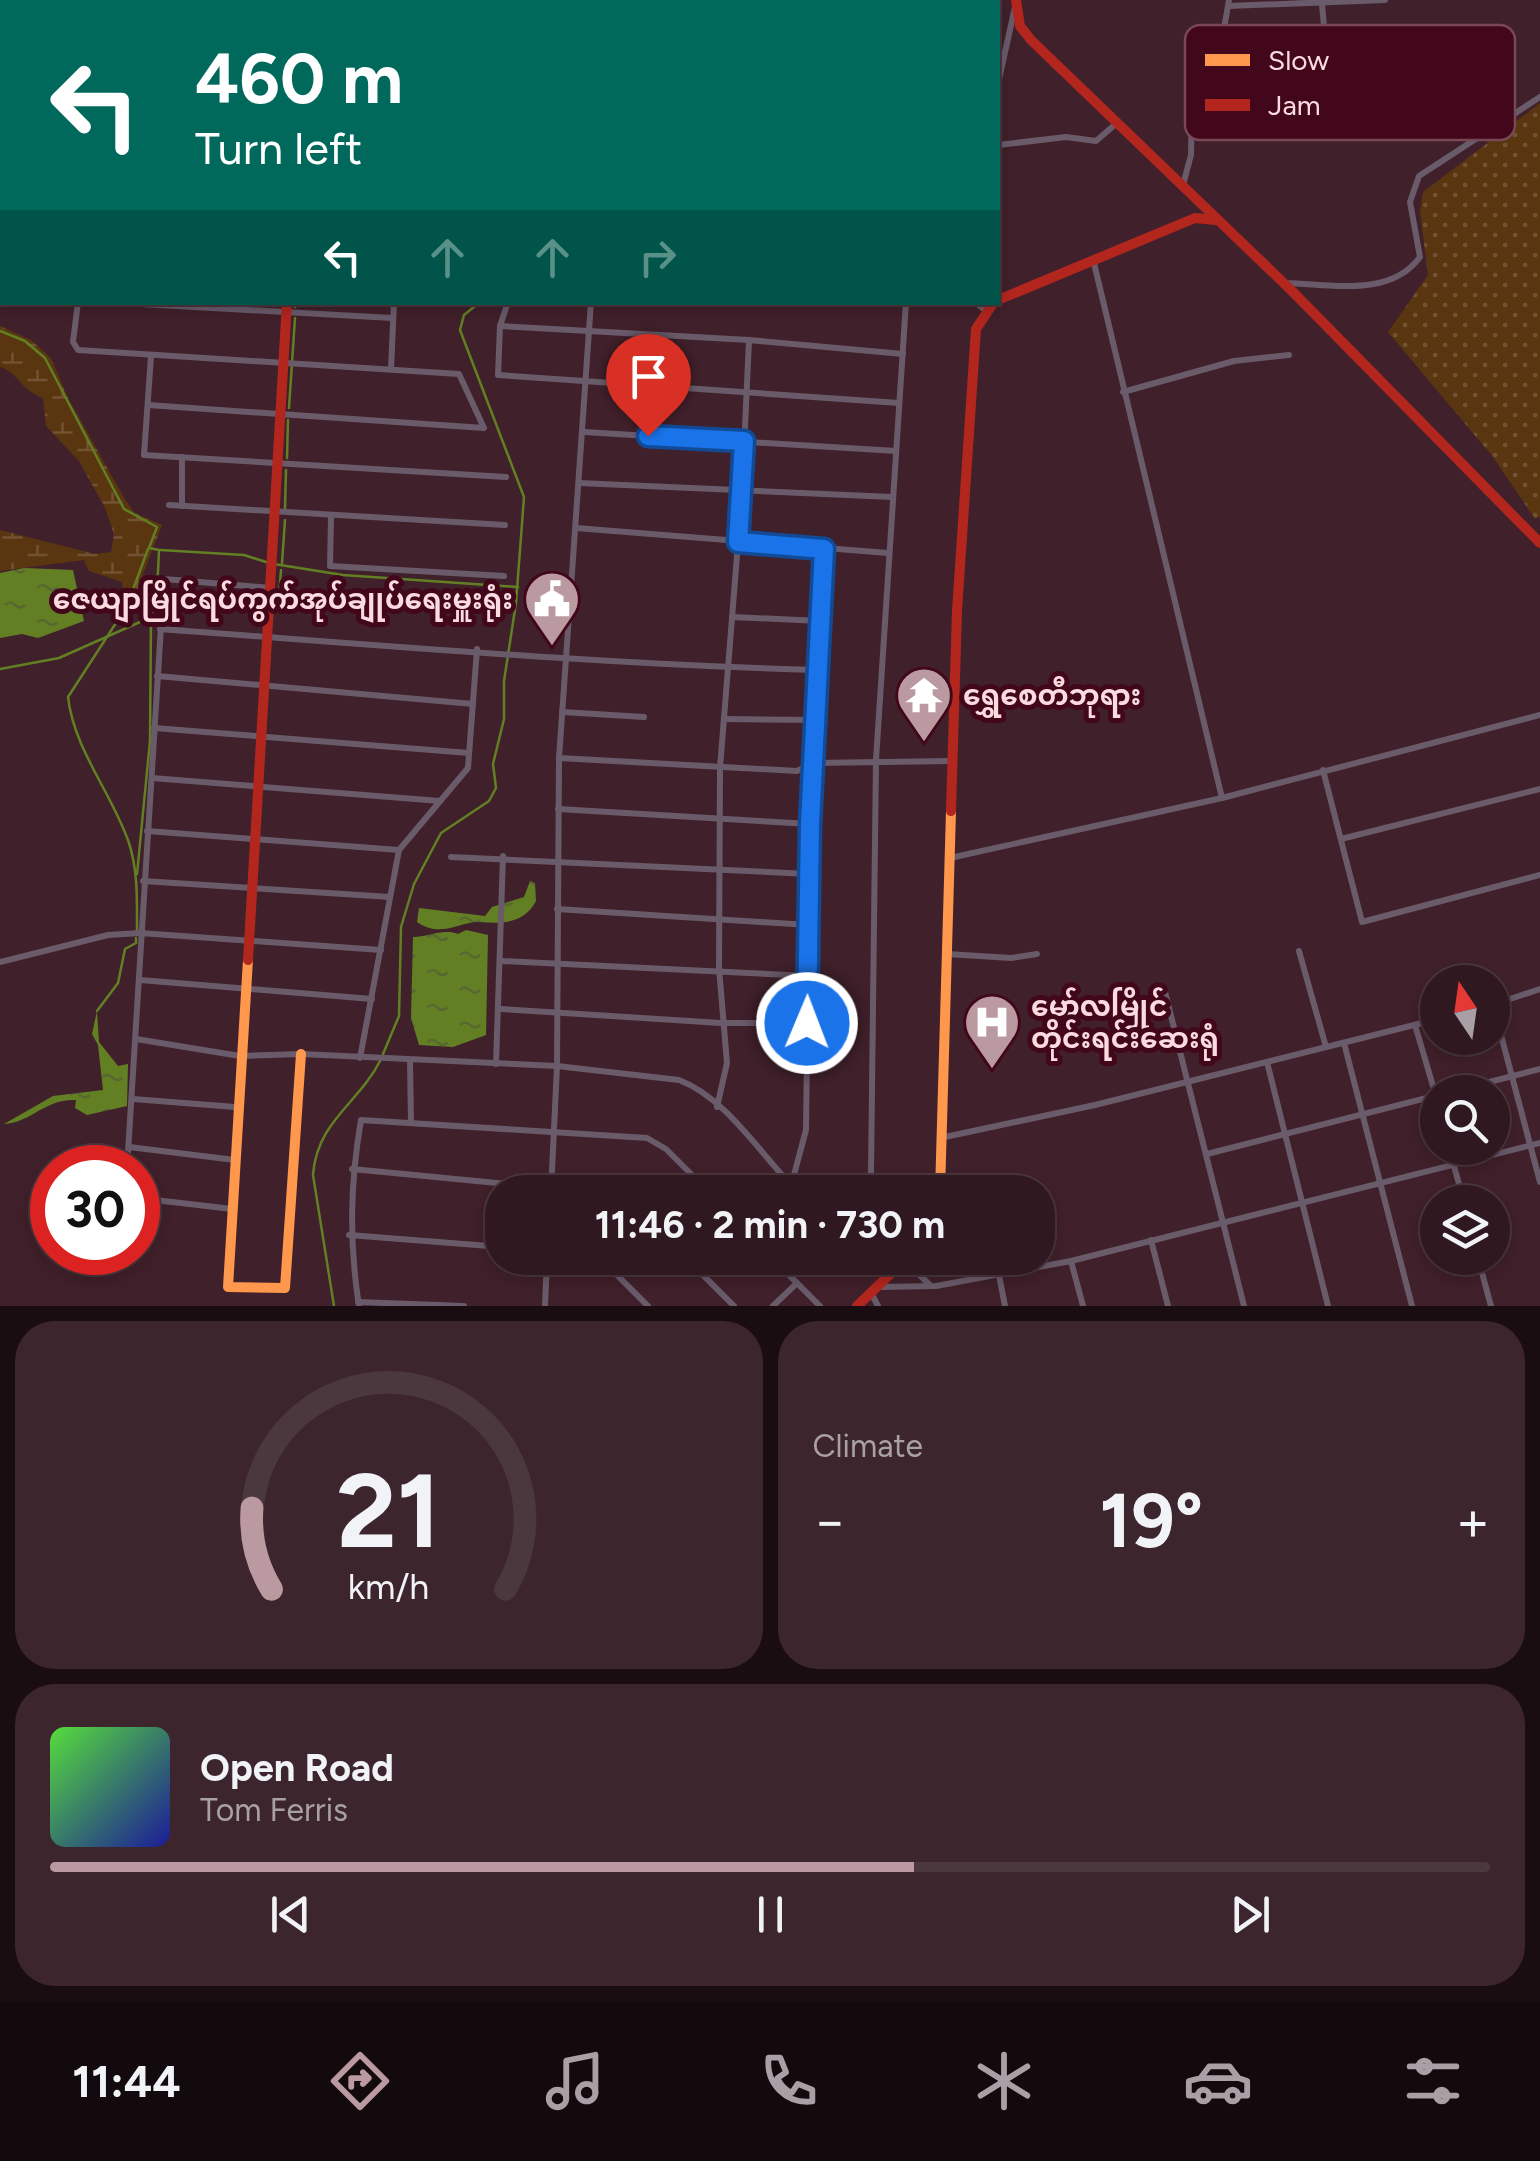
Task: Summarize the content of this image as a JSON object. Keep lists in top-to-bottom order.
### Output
{
  "places": {
    "public building": ["ဇေယျာမြိုင်ရပ်ကွက်အုပ်ချုပ်ရေးမှူးရုံး"],
    "temple": ["ရွှေစေတီဘုရား"],
    "hospital": ["မော်လမြိုင် တိုင်းရင်းဆေးရုံ"]
  },
  "legend": ["Slow", "Jam"],
  "north": "top",
  "page": {
    "turn": ["460 m", "Turn left"],
    "limit": "30",
    "trip": "11:46 · 2 min · 730 m",
    "tile": "Climate",
    "heat": ["−", "19°", "+"],
    "song": ["Open Road", "Tom Ferris"],
    "tabs": "11:44",
    "gauge": ["21", "km/h"]
  }
}
